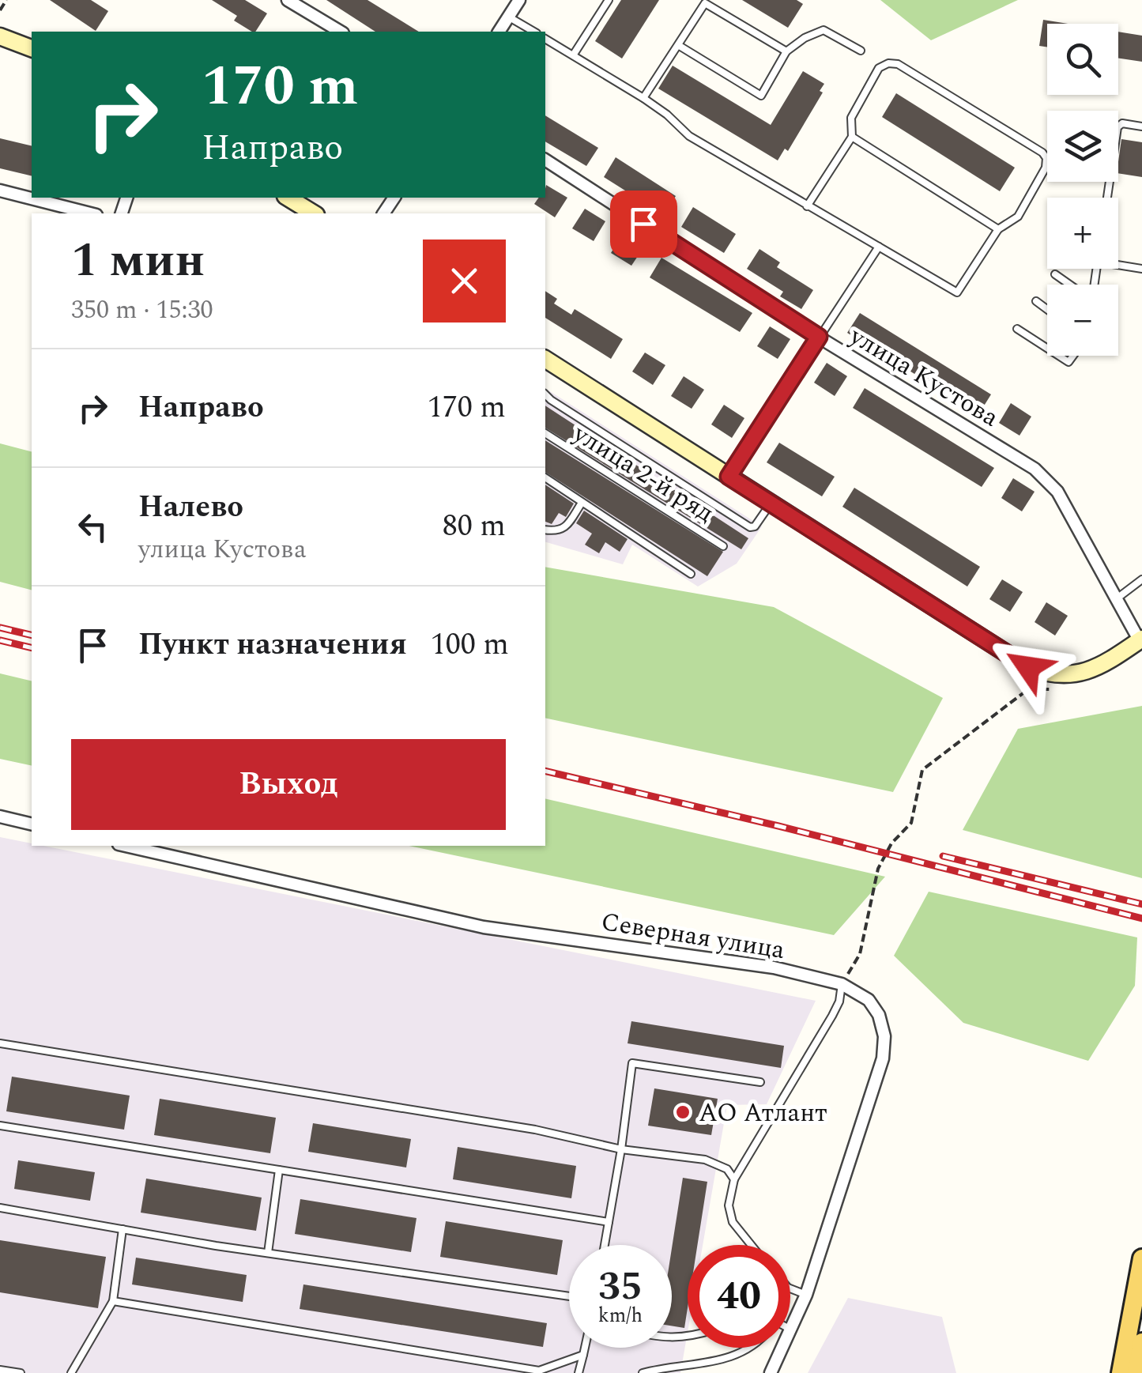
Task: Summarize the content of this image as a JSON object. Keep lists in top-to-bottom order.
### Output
{
  "streets": {
    "street": ["улица Кустова", "Северная улица"],
    "lane": ["улица 2-й ряд"]
  },
  "places": ["АО Атлант"],
  "page": {
    "map_buttons": ["+", "−"],
    "turn": ["170 m", "Направо"],
    "heading": ["1 мин", "350 m · 15:30"],
    "list": [
      {
        "name": "Направо",
        "value": "170 m"
      },
      {
        "name": "Налево",
        "note": "улица Кустова",
        "value": "80 m"
      },
      {
        "name": "Пункт назначения",
        "value": "100 m"
      }
    ],
    "buttons": "Выход",
    "speed": "35 km/h",
    "limit": "40"
  }
}
